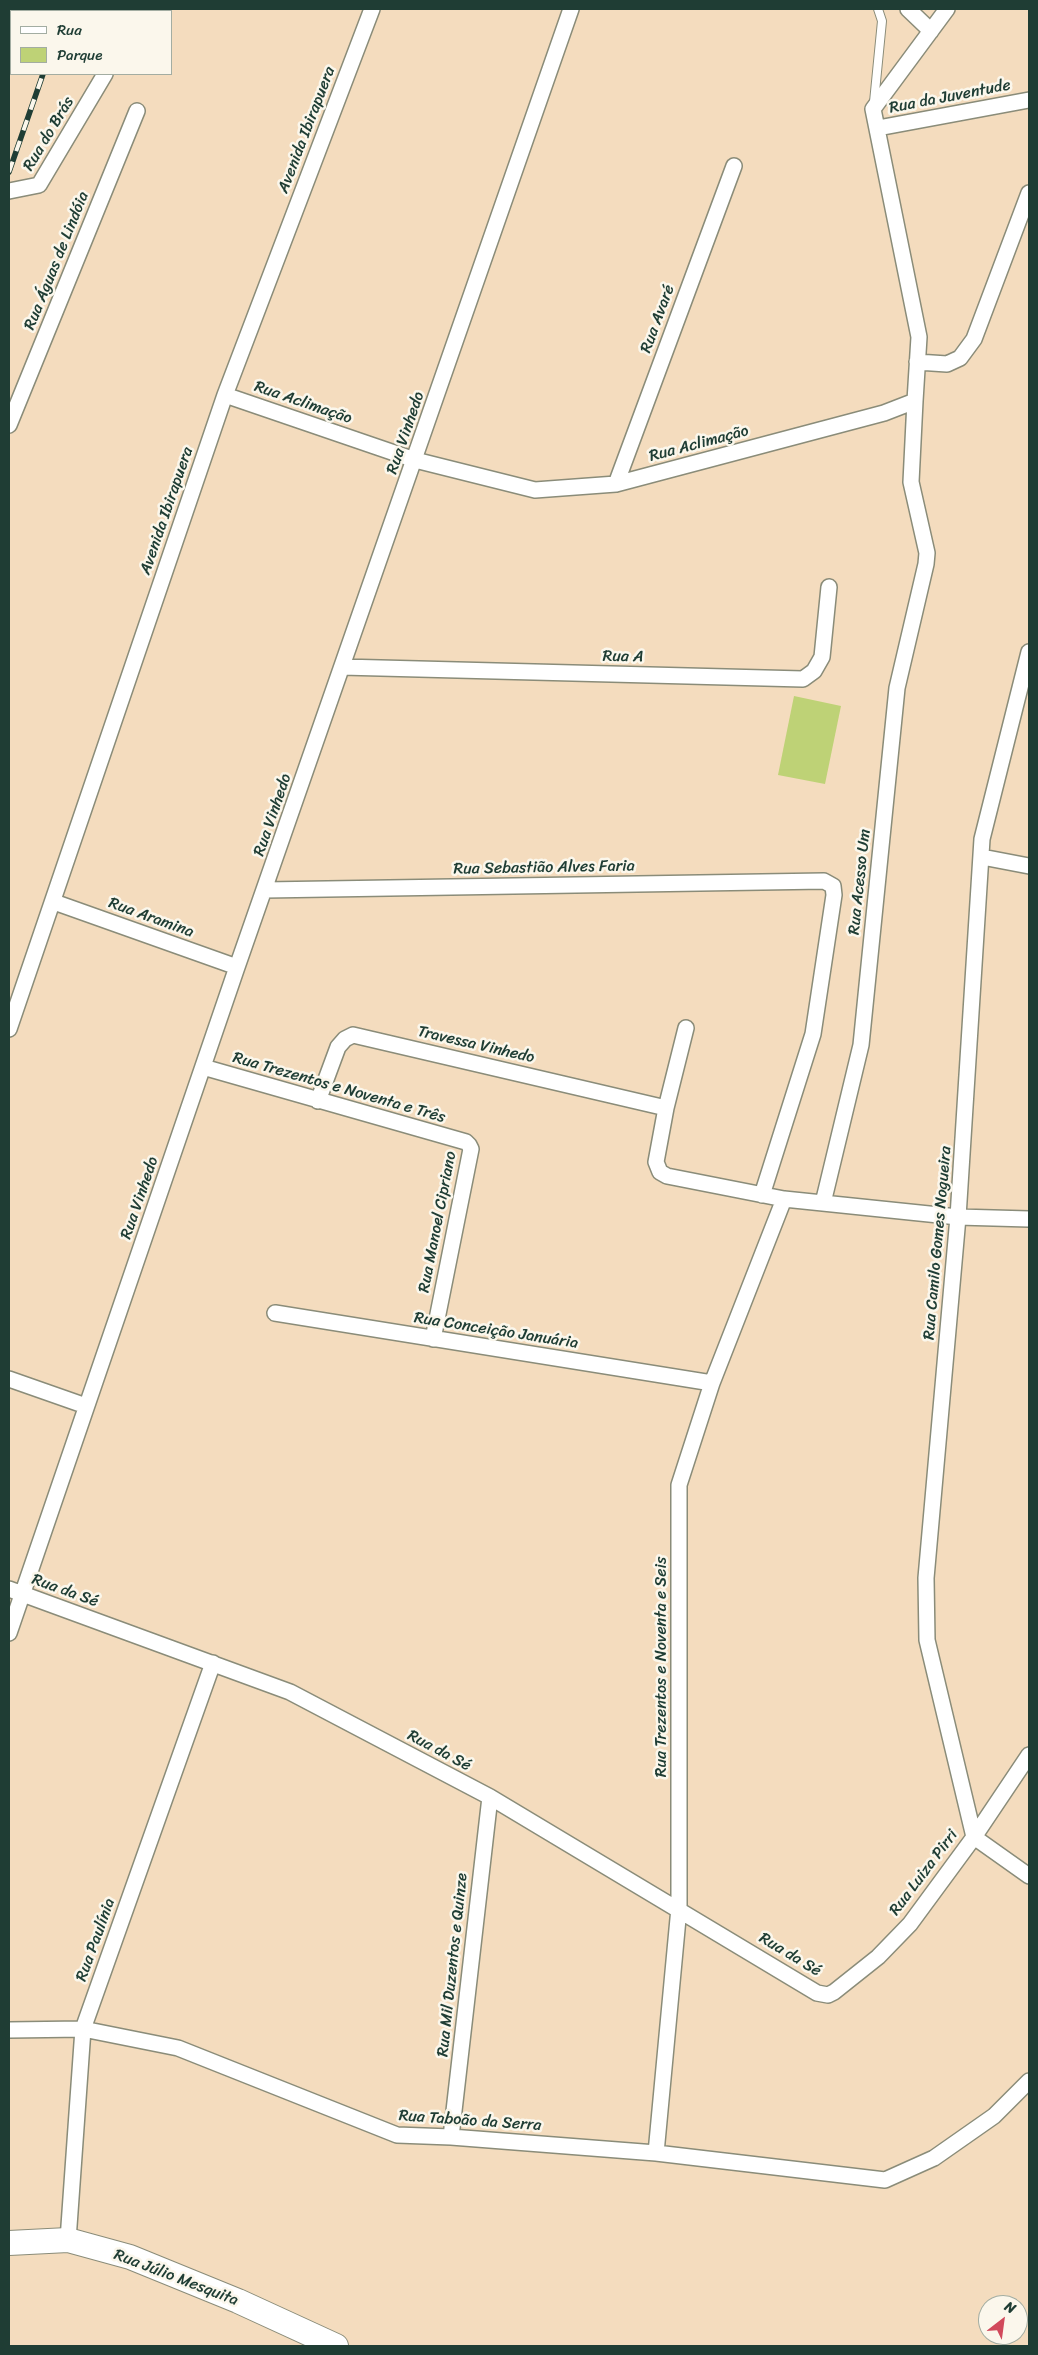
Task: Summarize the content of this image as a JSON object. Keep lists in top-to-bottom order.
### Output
{
  "streets": {
    "main road": ["Rua Júlio Mesquita"],
    "street": [
      "Rua da Juventude",
      "Avenida Ibirapuera",
      "Rua do Brás",
      "Rua Águas de Lindóia",
      "Rua Avaré",
      "Rua Aclimação",
      "Rua Vinhedo",
      "Rua A",
      "Rua Sebastião Alves Faria",
      "Rua Acesso Um",
      "Rua Aramina",
      "Travessa Vinhedo",
      "Rua Trezentos e Noventa e Três",
      "Rua Manoel Cipriano",
      "Rua Camilo Gomes Nogueira",
      "Rua Conceição Januária",
      "Rua da Sé",
      "Rua Trezentos e Noventa e Seis",
      "Rua Luiza Pirri",
      "Rua Paulínia",
      "Rua Mil Duzentos e Quinze",
      "Rua Taboão da Serra"
    ]
  },
  "crossings": [
    ["Avenida Ibirapuera", "Rua Aclimação"],
    ["Avenida Ibirapuera", "Rua Aramina"],
    ["Rua Avaré", "Rua Aclimação"],
    ["Rua Aclimação", "Rua Vinhedo"],
    ["Rua Aclimação", "Rua Acesso Um"],
    ["Rua Vinhedo", "Rua A"],
    ["Rua Vinhedo", "Rua Sebastião Alves Faria"],
    ["Rua Vinhedo", "Rua Aramina"],
    ["Rua Vinhedo", "Rua Trezentos e Noventa e Três"],
    ["Rua Vinhedo", "Rua da Sé"],
    ["Travessa Vinhedo", "Rua Trezentos e Noventa e Três"],
    ["Rua Trezentos e Noventa e Três", "Rua Manoel Cipriano"],
    ["Rua Manoel Cipriano", "Rua Conceição Januária"],
    ["Rua Camilo Gomes Nogueira", "Rua Luiza Pirri"],
    ["Rua Conceição Januária", "Rua Trezentos e Noventa e Seis"],
    ["Rua da Sé", "Rua Trezentos e Noventa e Seis"],
    ["Rua da Sé", "Rua Luiza Pirri"],
    ["Rua da Sé", "Rua Paulínia"],
    ["Rua da Sé", "Rua Mil Duzentos e Quinze"],
    ["Rua Trezentos e Noventa e Seis", "Rua Taboão da Serra"],
    ["Rua Paulínia", "Rua Taboão da Serra"],
    ["Rua Paulínia", "Rua Júlio Mesquita"],
    ["Rua Mil Duzentos e Quinze", "Rua Taboão da Serra"]
  ],
  "legend": ["Rua", "Parque"],
  "north": "top right"
}
